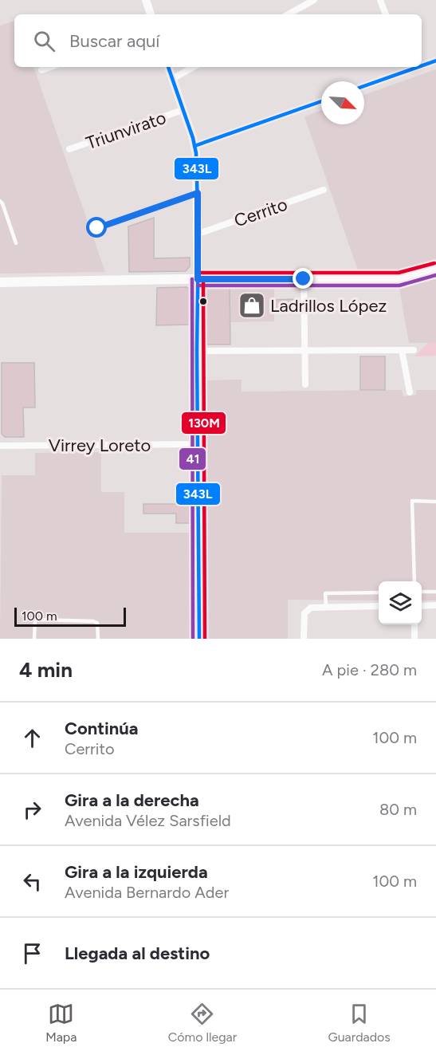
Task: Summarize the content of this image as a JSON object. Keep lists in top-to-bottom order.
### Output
{
  "streets": {
    "street": ["Triunvirato", "Cerrito", "Virrey Loreto"]
  },
  "places": {
    "shop": ["Ladrillos López"]
  },
  "lines": ["transit line 343L", "transit line 130M", "transit line 41"],
  "scale_bar": "100 m",
  "north": "bottom right",
  "page": {
    "search": "Buscar aquí",
    "scale": "100 m",
    "heading": ["4 min", "A pie · 280 m"],
    "list": [
      ["Continúa", "Cerrito", "100 m"],
      ["Gira a la derecha", "Avenida Vélez Sarsfield", "80 m"],
      ["Gira a la izquierda", "Avenida Bernardo Ader", "100 m"],
      "Llegada al destino"
    ],
    "nav": ["Mapa", "Cómo llegar", "Guardados"]
  }
}
